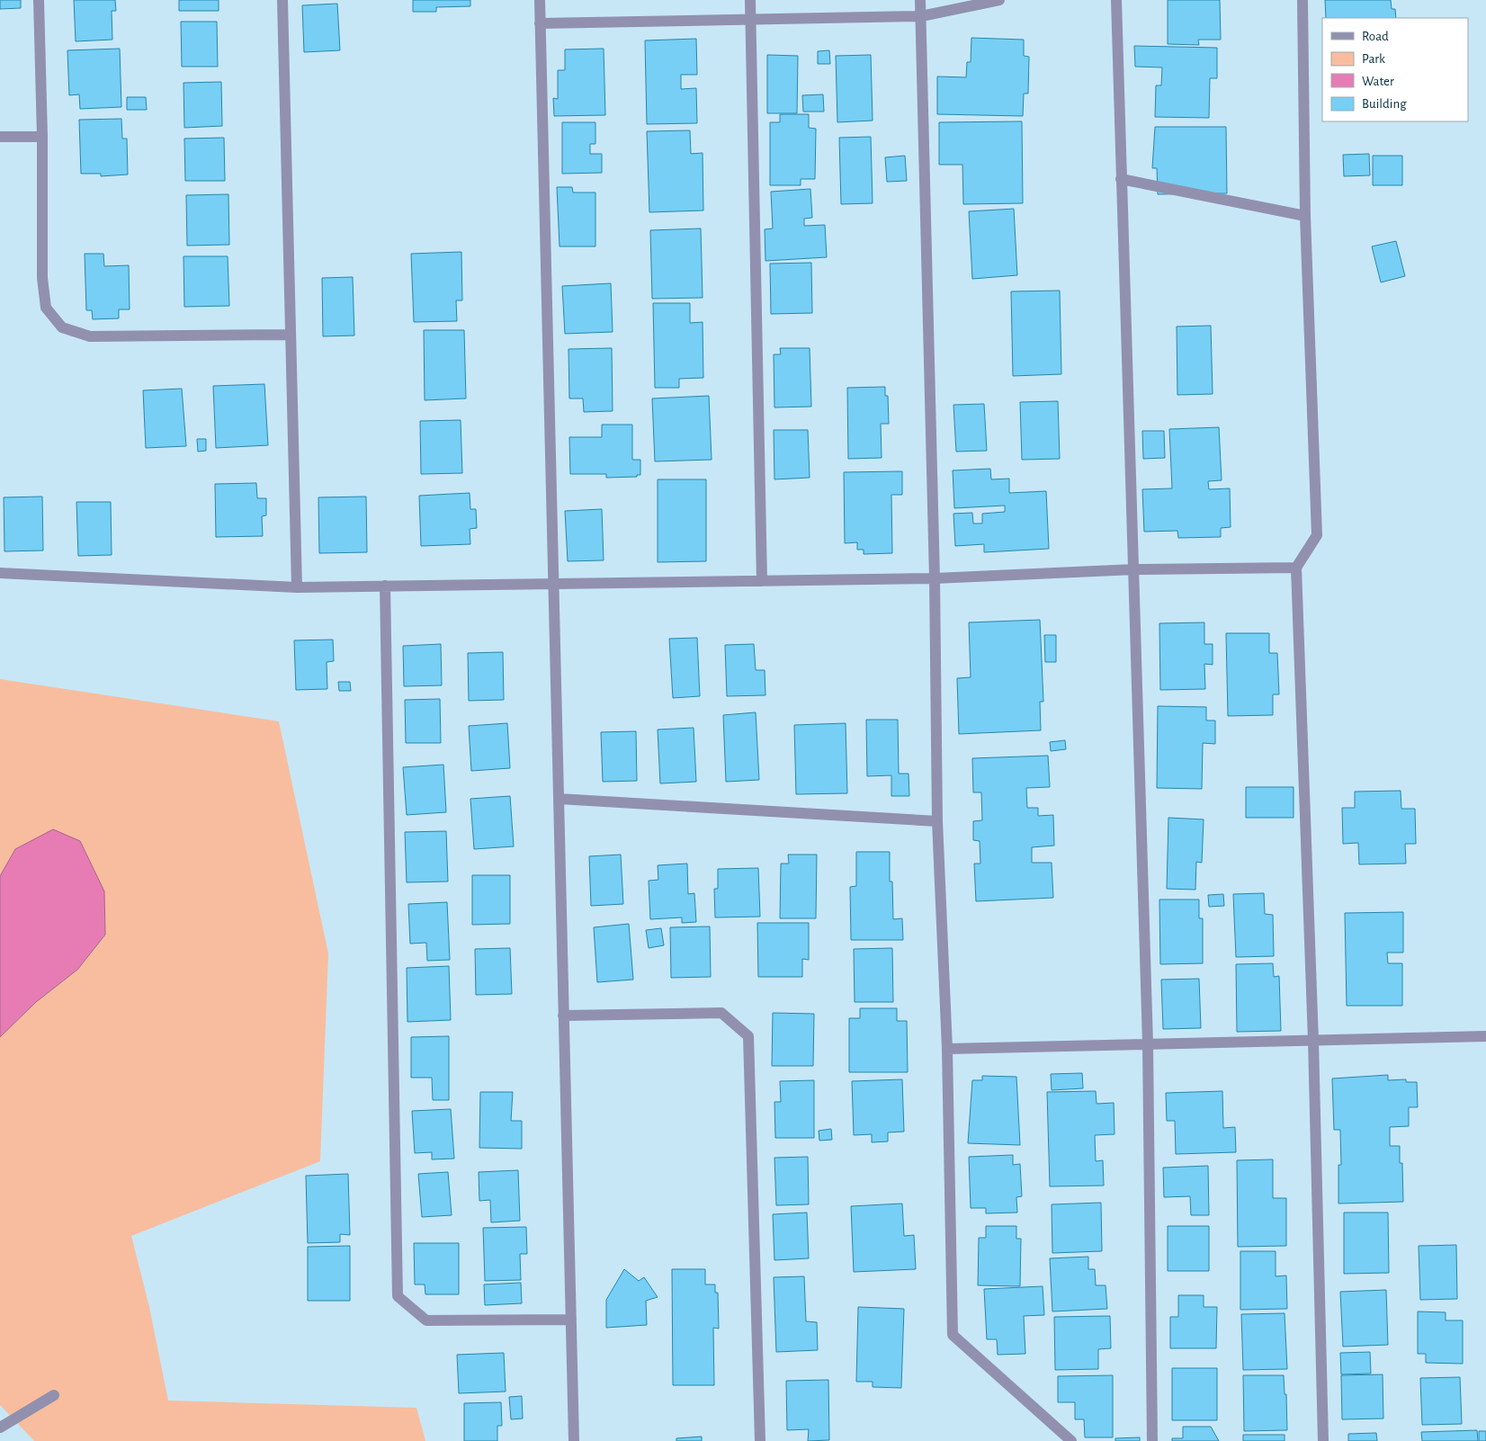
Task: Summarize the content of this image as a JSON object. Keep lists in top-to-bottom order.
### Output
{
  "legend": [
    "Road",
    "Park",
    "Water",
    "Building"
  ]
}
